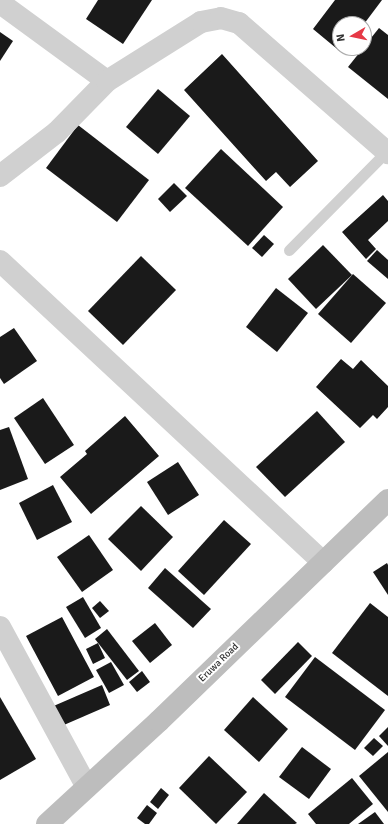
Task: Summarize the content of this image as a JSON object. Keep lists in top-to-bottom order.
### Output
{
  "streets": {
    "main road": ["Eruwa Road"]
  },
  "north": "left"
}
